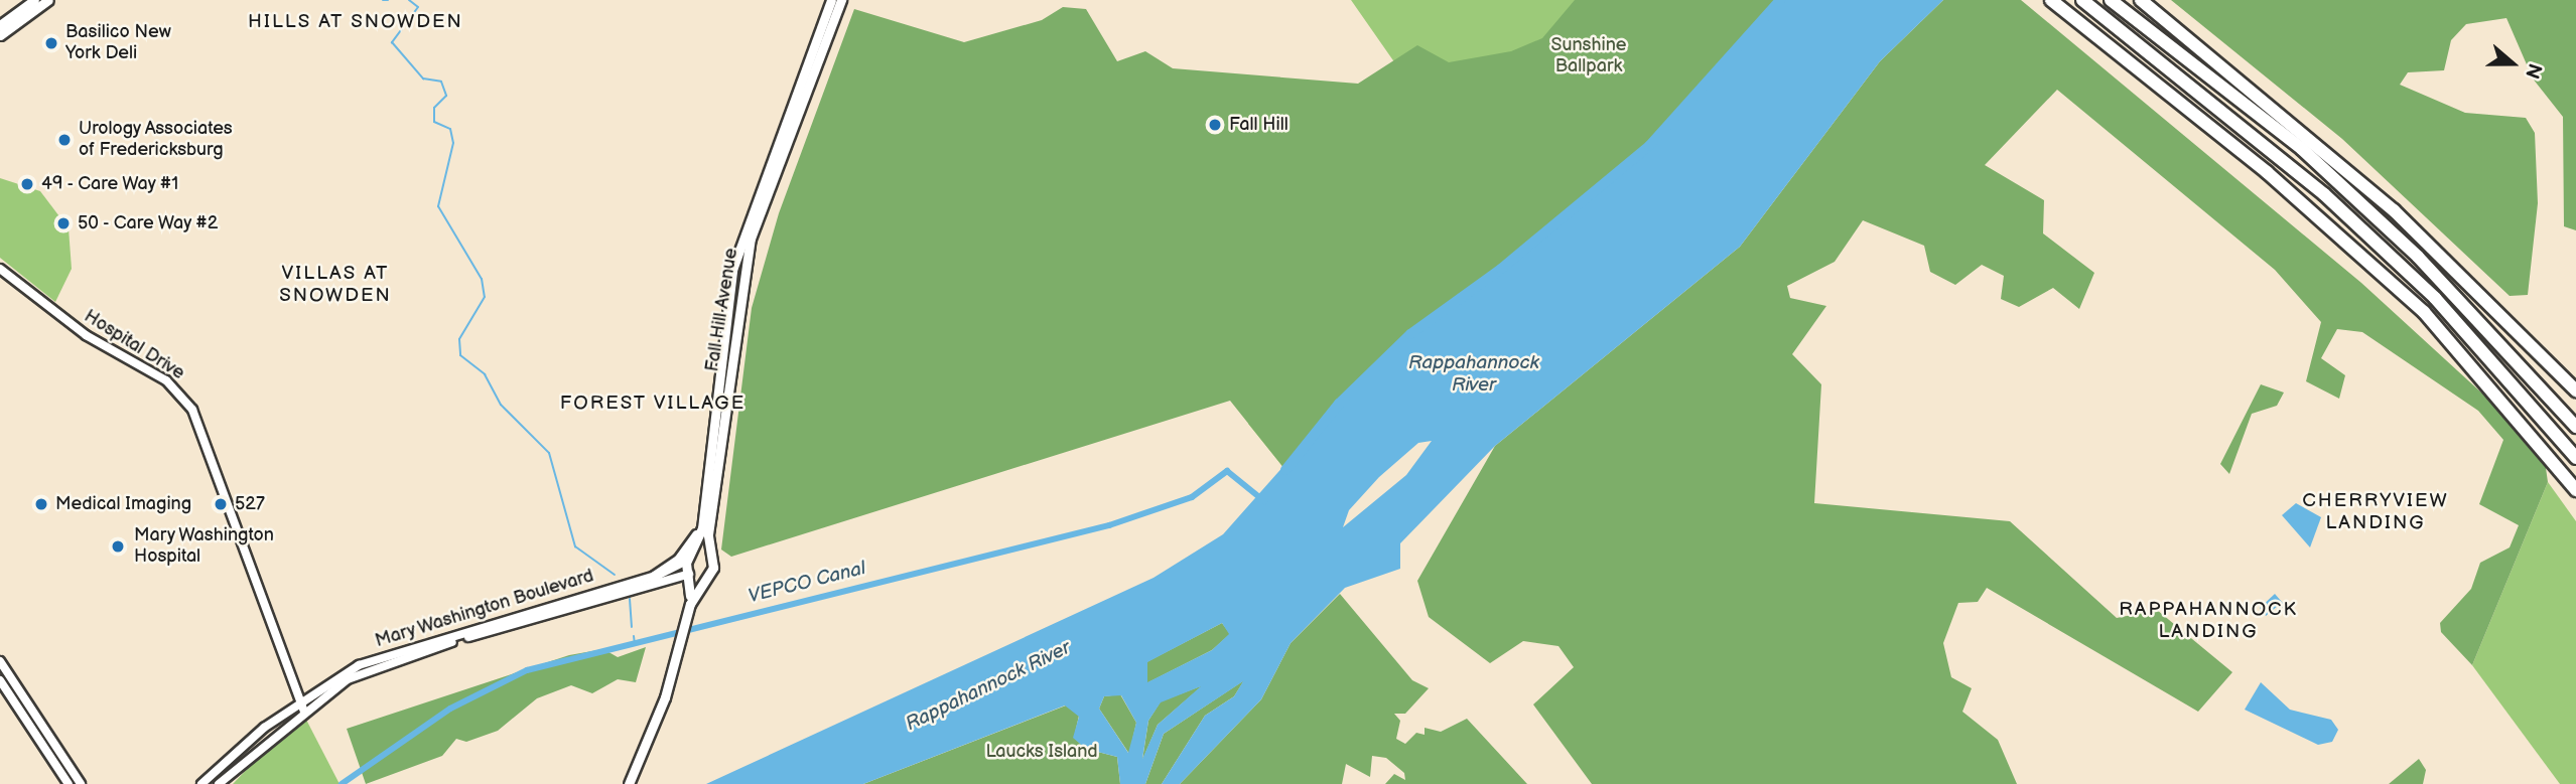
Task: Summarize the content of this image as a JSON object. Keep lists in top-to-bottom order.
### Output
{
  "streets": {
    "main road": ["Fall Hill Avenue"],
    "street": ["Hospital Drive", "Mary Washington Boulevard"]
  },
  "crossings": [
    ["Fall Hill Avenue", "Mary Washington Boulevard"],
    ["Hospital Drive", "Mary Washington Boulevard"]
  ],
  "districts": [
    "HILLS AT SNOWDEN",
    "VILLAS AT SNOWDEN",
    "FOREST VILLAGE",
    "CHERRYVIEW LANDING",
    "RAPPAHANNOCK LANDING"
  ],
  "water": ["Rappahannock River", "VEPCO Canal"],
  "parks": ["Sunshine Ballpark", "Laucks Island"],
  "places": [
    "Basilico New York Deli",
    "Fall Hill",
    "Urology Associates of Fredericksburg",
    "49 - Care Way #1",
    "50 - Care Way #2",
    "Medical Imaging",
    "527",
    "Mary Washington Hospital"
  ],
  "north": "right"
}
